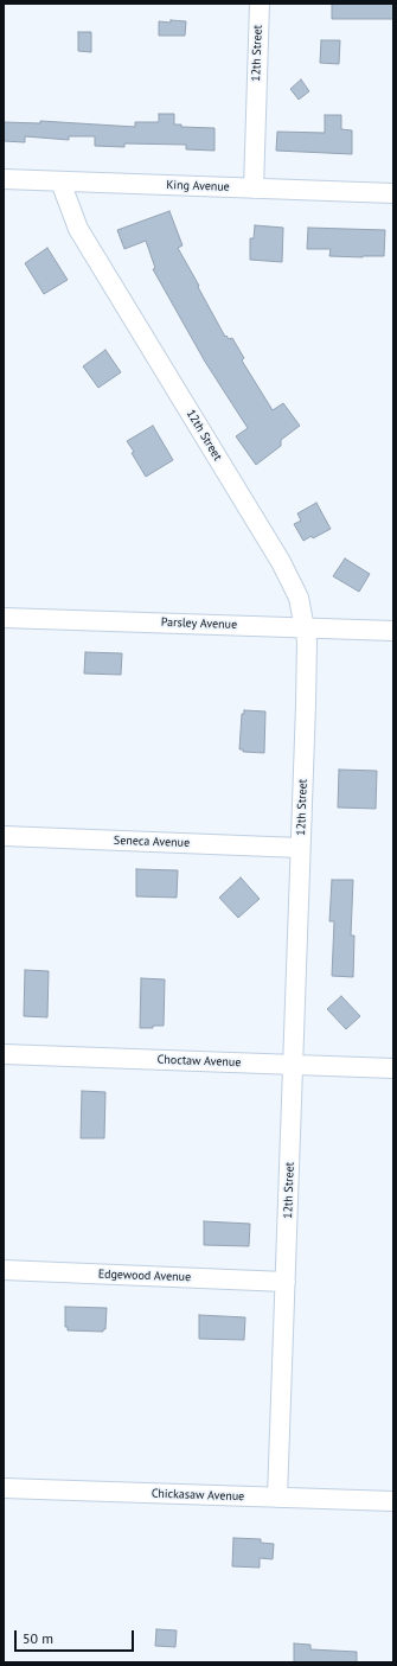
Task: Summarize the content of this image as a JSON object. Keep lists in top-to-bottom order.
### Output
{
  "streets": {
    "street": [
      "12th Street",
      "King Avenue",
      "Parsley Avenue",
      "Seneca Avenue",
      "Choctaw Avenue",
      "Edgewood Avenue",
      "Chickasaw Avenue"
    ]
  },
  "crossings": [
    ["12th Street", "King Avenue"],
    ["12th Street", "Parsley Avenue"],
    ["12th Street", "Seneca Avenue"],
    ["12th Street", "Choctaw Avenue"],
    ["12th Street", "Edgewood Avenue"],
    ["12th Street", "Chickasaw Avenue"]
  ],
  "scale_bar": "50 m"
}
